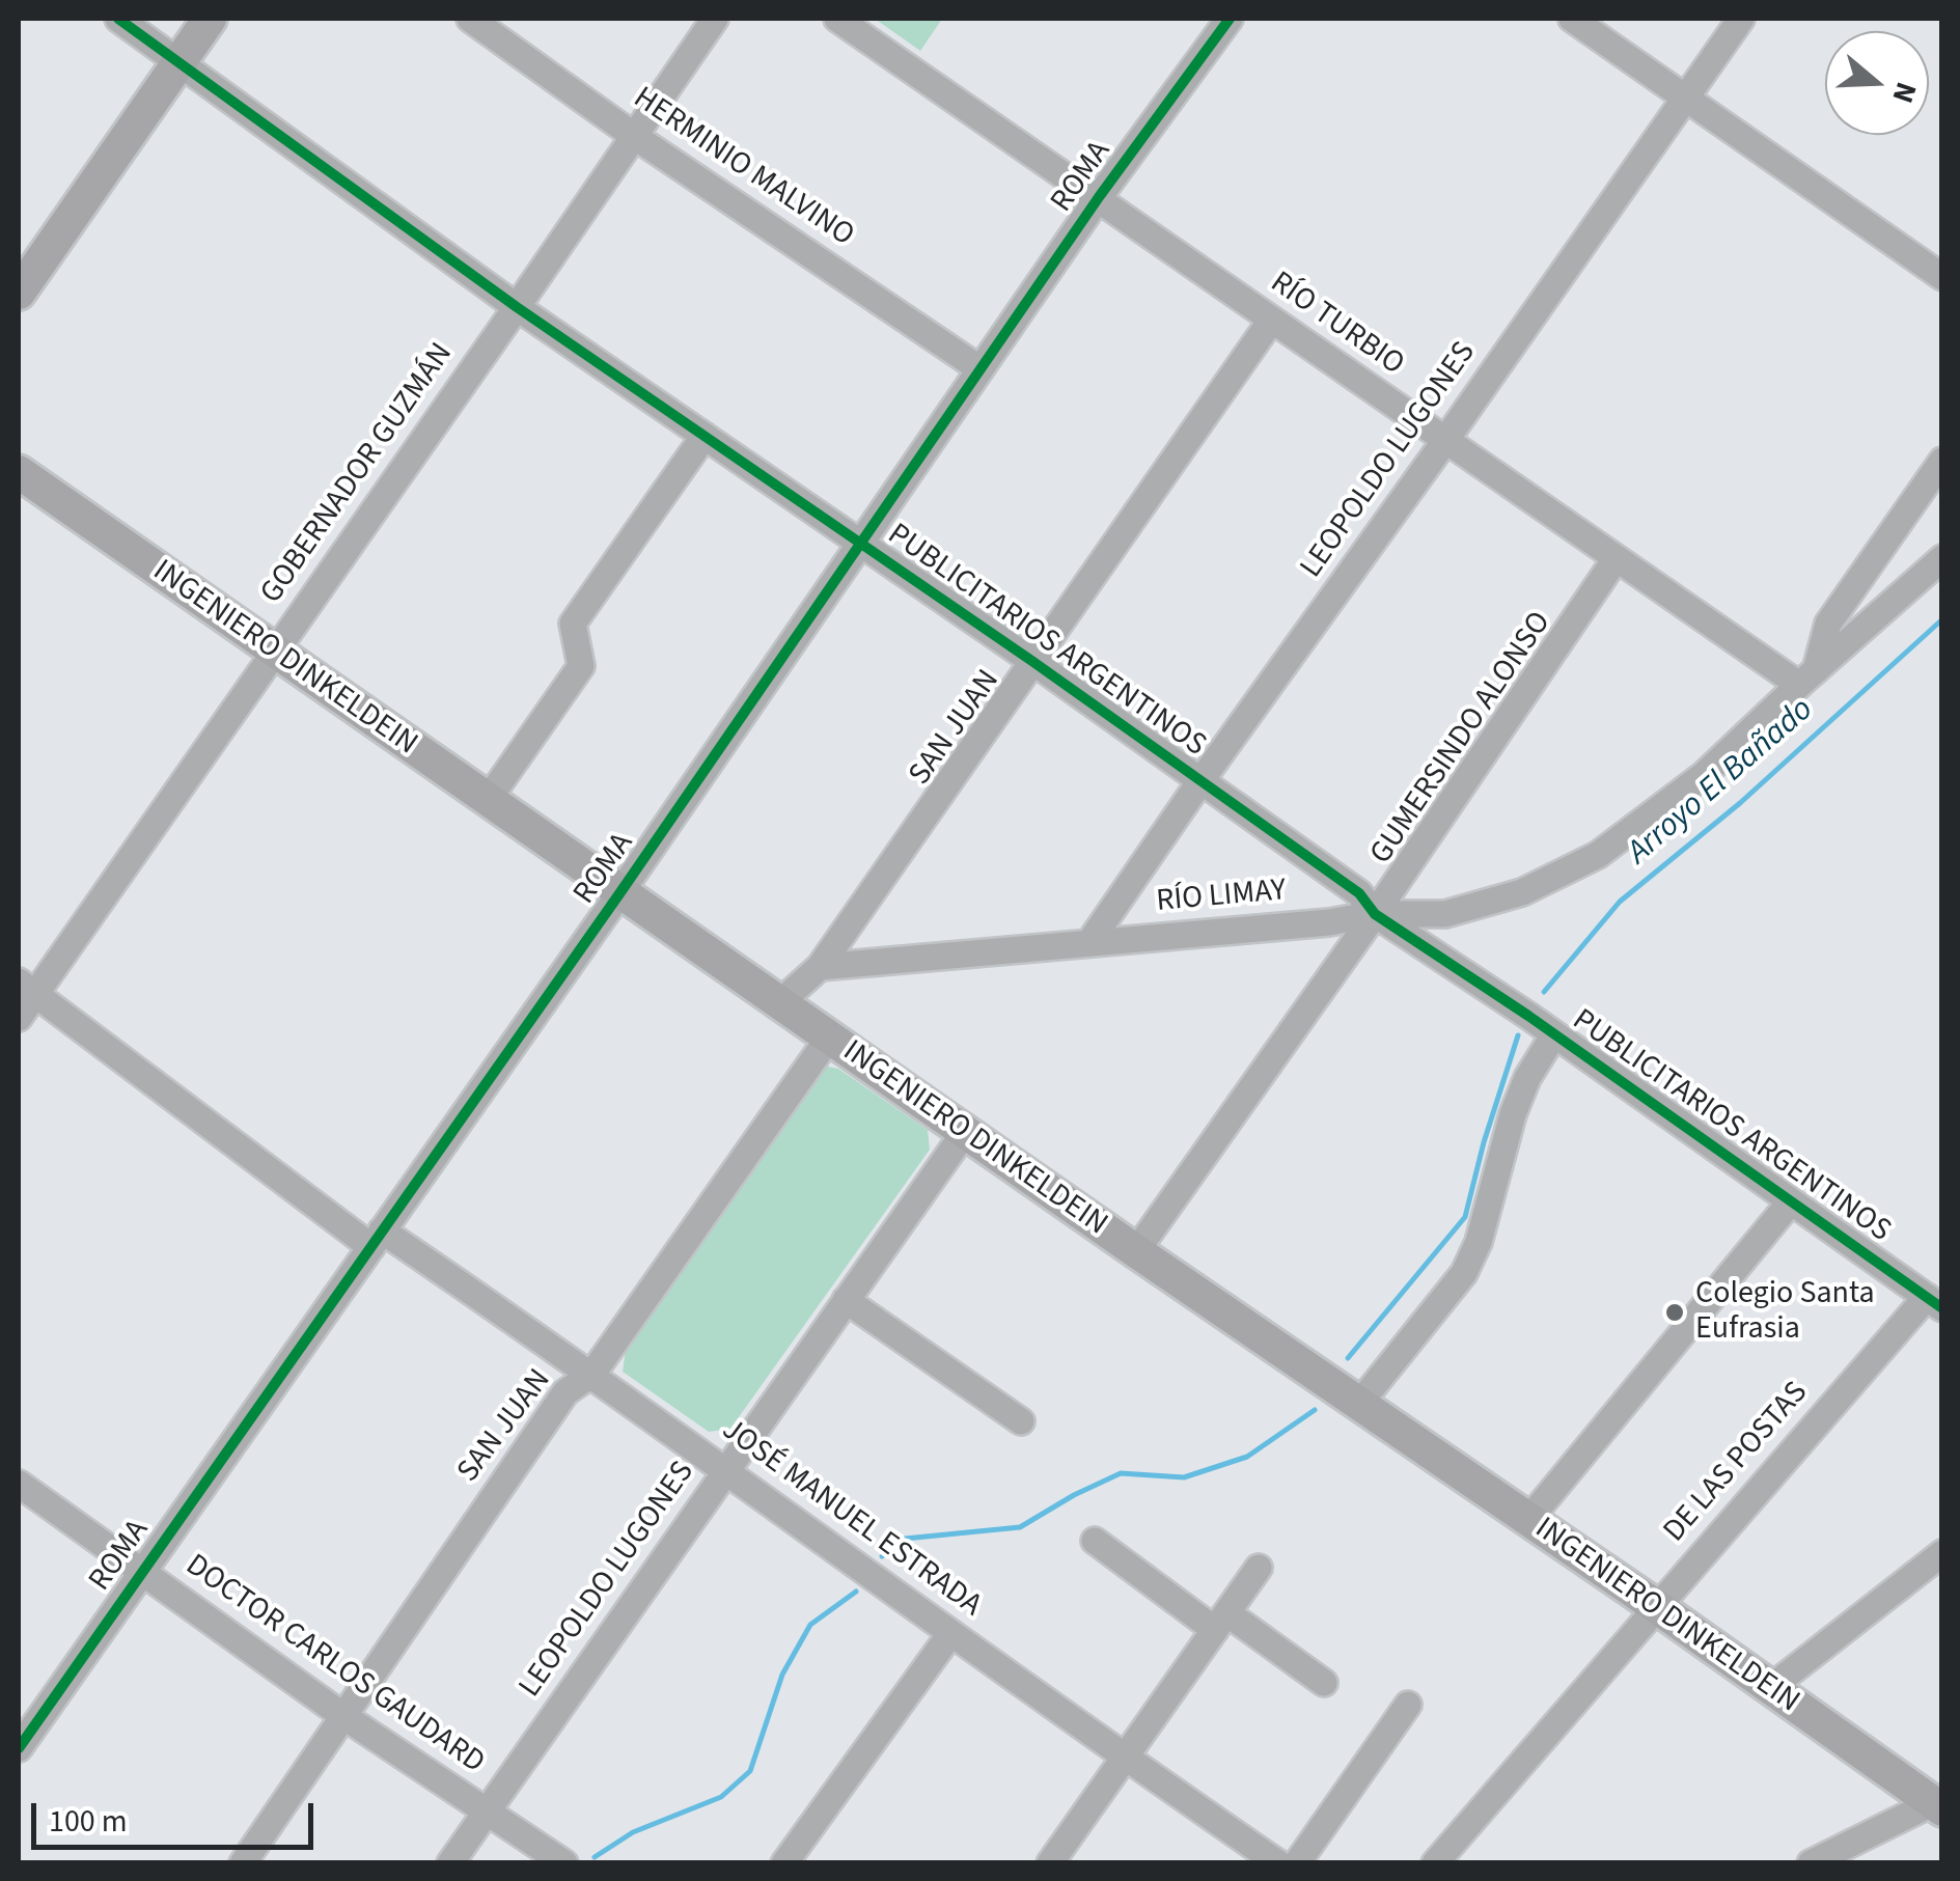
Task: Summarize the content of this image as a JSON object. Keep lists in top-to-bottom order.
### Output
{
  "streets": {
    "main road": ["INGENIERO DINKELDEIN"],
    "street": [
      "HERMINIO MALVINO",
      "ROMA",
      "RÍO TURBIO",
      "LEOPOLDO LUGONES",
      "GOBERNADOR GUZMÁN",
      "PUBLICITARIOS ARGENTINOS",
      "SAN JUAN",
      "GUMERSINDO ALONSO",
      "RÍO LIMAY",
      "DE LAS POSTAS",
      "JOSÉ MANUEL ESTRADA",
      "DOCTOR CARLOS GAUDARD"
    ]
  },
  "crossings": [
    ["HERMINIO MALVINO", "ROMA"],
    ["HERMINIO MALVINO", "GOBERNADOR GUZMÁN"],
    ["ROMA", "RÍO TURBIO"],
    ["ROMA", "PUBLICITARIOS ARGENTINOS"],
    ["ROMA", "INGENIERO DINKELDEIN"],
    ["ROMA", "JOSÉ MANUEL ESTRADA"],
    ["ROMA", "DOCTOR CARLOS GAUDARD"],
    ["RÍO TURBIO", "LEOPOLDO LUGONES"],
    ["RÍO TURBIO", "SAN JUAN"],
    ["RÍO TURBIO", "GUMERSINDO ALONSO"],
    ["RÍO TURBIO", "RÍO LIMAY"],
    ["LEOPOLDO LUGONES", "PUBLICITARIOS ARGENTINOS"],
    ["LEOPOLDO LUGONES", "INGENIERO DINKELDEIN"],
    ["LEOPOLDO LUGONES", "RÍO LIMAY"],
    ["LEOPOLDO LUGONES", "JOSÉ MANUEL ESTRADA"],
    ["LEOPOLDO LUGONES", "DOCTOR CARLOS GAUDARD"],
    ["GOBERNADOR GUZMÁN", "PUBLICITARIOS ARGENTINOS"],
    ["GOBERNADOR GUZMÁN", "INGENIERO DINKELDEIN"],
    ["GOBERNADOR GUZMÁN", "JOSÉ MANUEL ESTRADA"],
    ["PUBLICITARIOS ARGENTINOS", "SAN JUAN"],
    ["PUBLICITARIOS ARGENTINOS", "GUMERSINDO ALONSO"],
    ["PUBLICITARIOS ARGENTINOS", "RÍO LIMAY"],
    ["PUBLICITARIOS ARGENTINOS", "DE LAS POSTAS"],
    ["INGENIERO DINKELDEIN", "SAN JUAN"],
    ["INGENIERO DINKELDEIN", "GUMERSINDO ALONSO"],
    ["INGENIERO DINKELDEIN", "DE LAS POSTAS"],
    ["SAN JUAN", "RÍO LIMAY"],
    ["SAN JUAN", "JOSÉ MANUEL ESTRADA"],
    ["SAN JUAN", "DOCTOR CARLOS GAUDARD"],
    ["GUMERSINDO ALONSO", "RÍO LIMAY"]
  ],
  "water": ["Arroyo El Bañado"],
  "places": ["Colegio Santa Eufrasia"],
  "scale_bar": "100 m",
  "north": "right"
}
